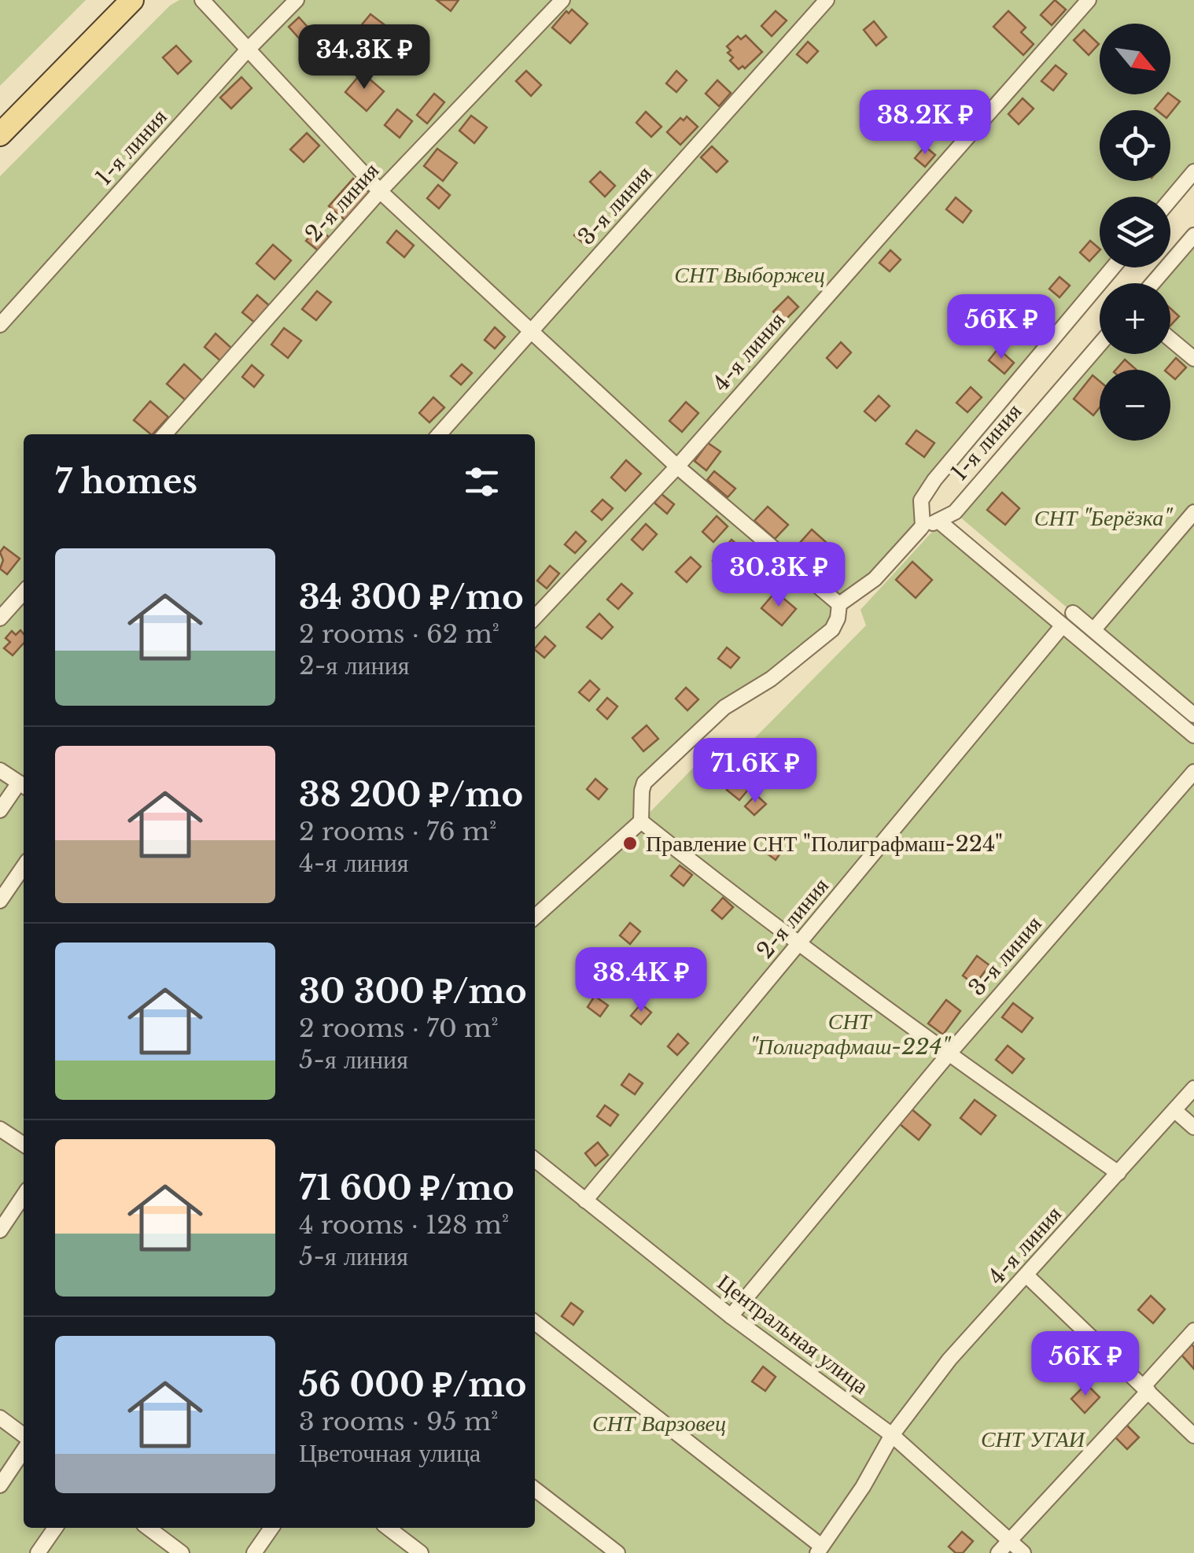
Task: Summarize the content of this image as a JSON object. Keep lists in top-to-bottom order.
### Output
{
  "streets": {
    "street": [
      "1-я линия",
      "2-я линия",
      "3-я линия",
      "4-я линия",
      "Центральная улица"
    ]
  },
  "crossings": [
    ["2-я линия", "Центральная улица"],
    ["3-я линия", "Центральная улица"],
    ["4-я линия", "Центральная улица"]
  ],
  "parks": [
    "СНТ Выборжец",
    "СНТ \"Берёзка\"",
    "СНТ \"Полиграфмаш-224\"",
    "СНТ Варзовец",
    "СНТ УГАИ"
  ],
  "places": ["Правление СНТ \"Полиграфмаш-224\""],
  "north": "bottom right",
  "page": {
    "map_buttons": ["+", "−"],
    "price": [
      "34.3K ₽",
      "38.2K ₽",
      "56K ₽",
      "30.3K ₽",
      "71.6K ₽",
      "38.4K ₽",
      "56K ₽"
    ],
    "heading": "7 homes",
    "list": [
      {
        "name": "34 300 ₽/mo",
        "note": "2 rooms · 62 m² · 2-я линия"
      },
      {
        "name": "38 200 ₽/mo",
        "note": "2 rooms · 76 m² · 4-я линия"
      },
      {
        "name": "30 300 ₽/mo",
        "note": "2 rooms · 70 m² · 5-я линия"
      },
      {
        "name": "71 600 ₽/mo",
        "note": "4 rooms · 128 m² · 5-я линия"
      },
      {
        "name": "56 000 ₽/mo",
        "note": "3 rooms · 95 m² · Цветочная улица"
      }
    ]
  }
}
